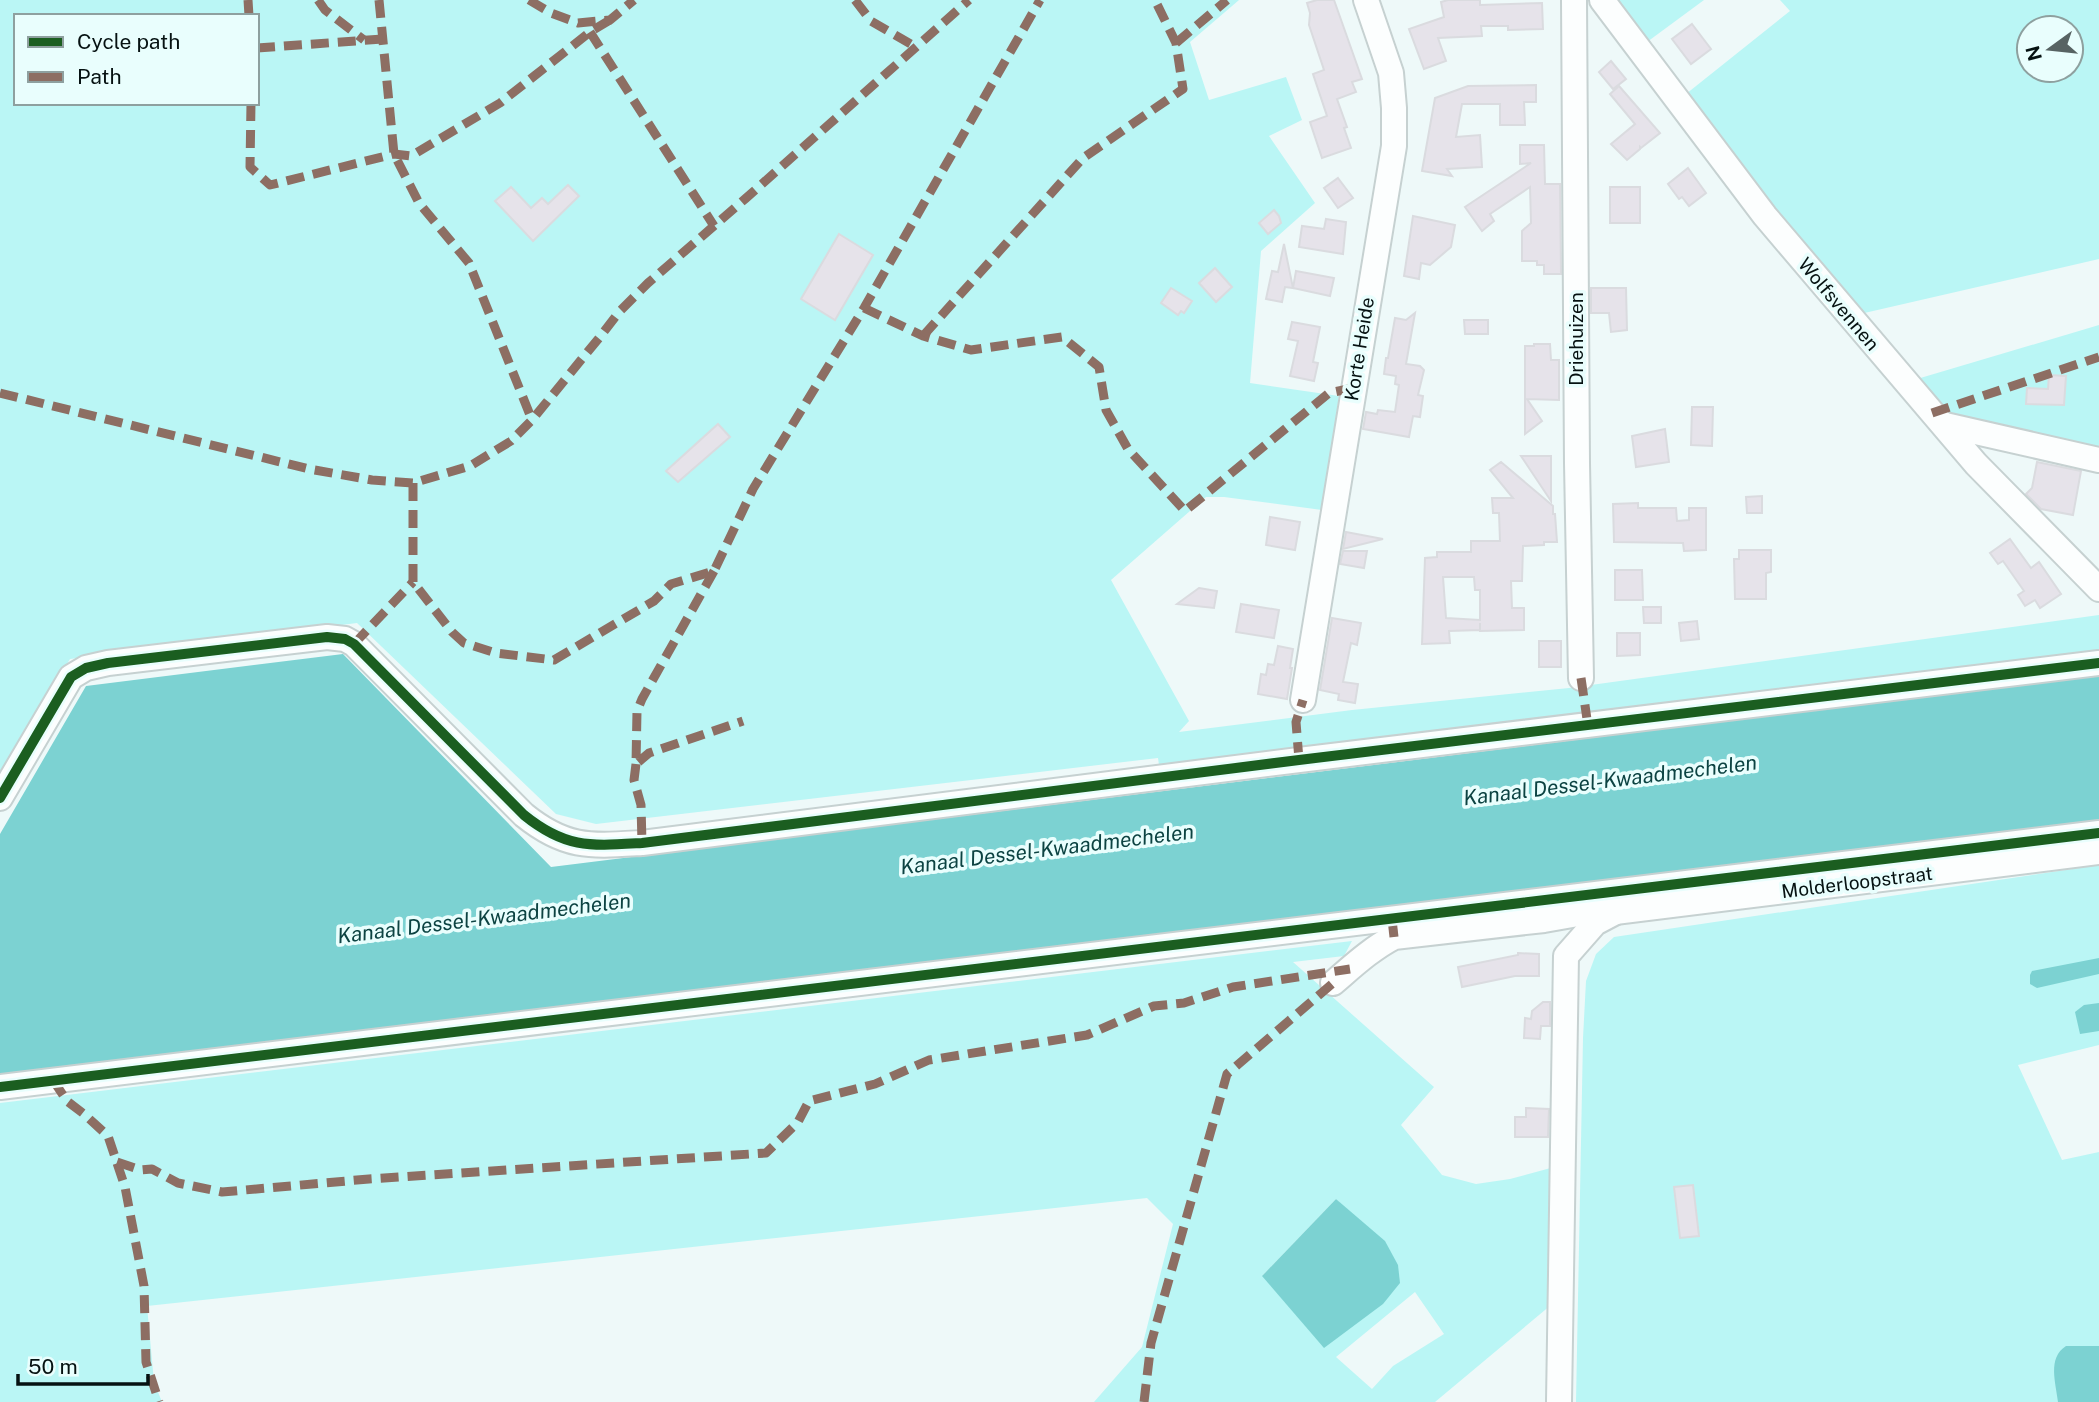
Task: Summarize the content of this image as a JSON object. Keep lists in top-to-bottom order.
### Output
{
  "streets": {
    "street": [
      "Wolfsvennen",
      "Driehuizen",
      "Korte Heide",
      "Molderloopstraat"
    ]
  },
  "water": ["Kanaal Dessel-Kwaadmechelen"],
  "legend": ["Cycle path", "Path"],
  "scale_bar": "50 m",
  "north": "left"
}
